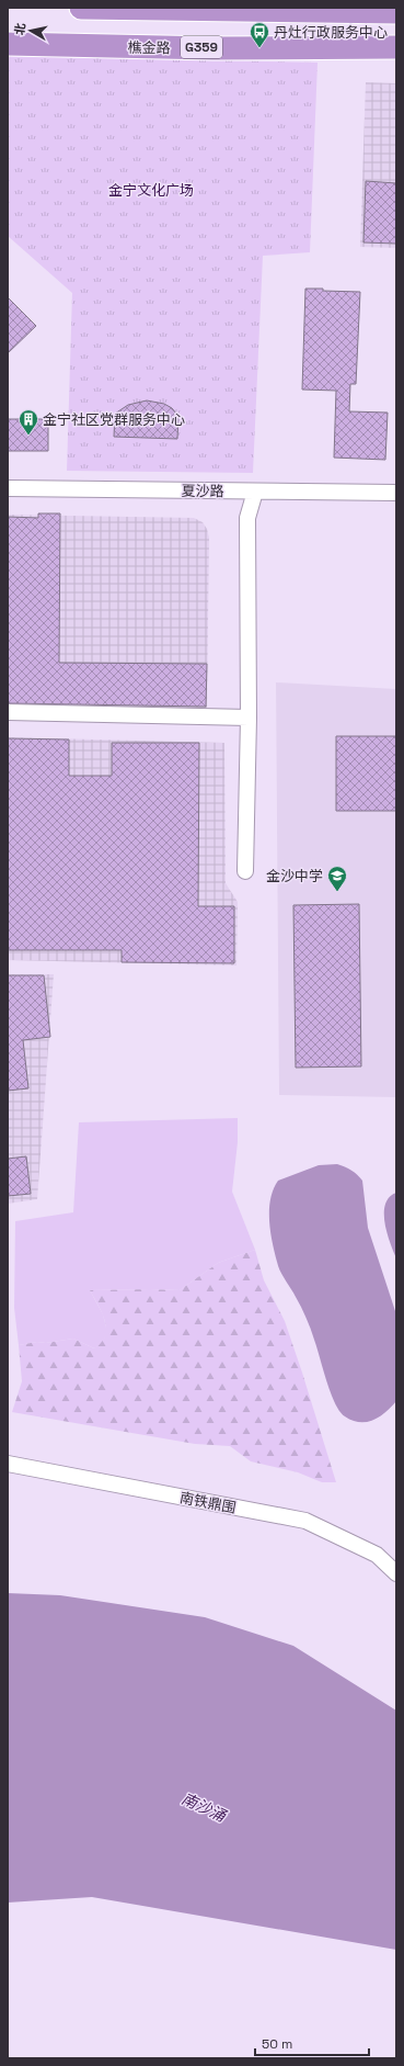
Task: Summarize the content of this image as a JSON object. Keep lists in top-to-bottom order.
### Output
{
  "streets": {
    "highway": ["樵金路", "G359"],
    "street": ["夏沙路", "南铁鼎围"]
  },
  "water": ["南沙涌"],
  "parks": ["金宁文化广场"],
  "places": {
    "bus stop": ["丹灶行政服务中心"],
    "building": ["金宁社区党群服务中心"],
    "school or university": ["金沙中学"]
  },
  "scale_bar": "50 m",
  "north": "left"
}
